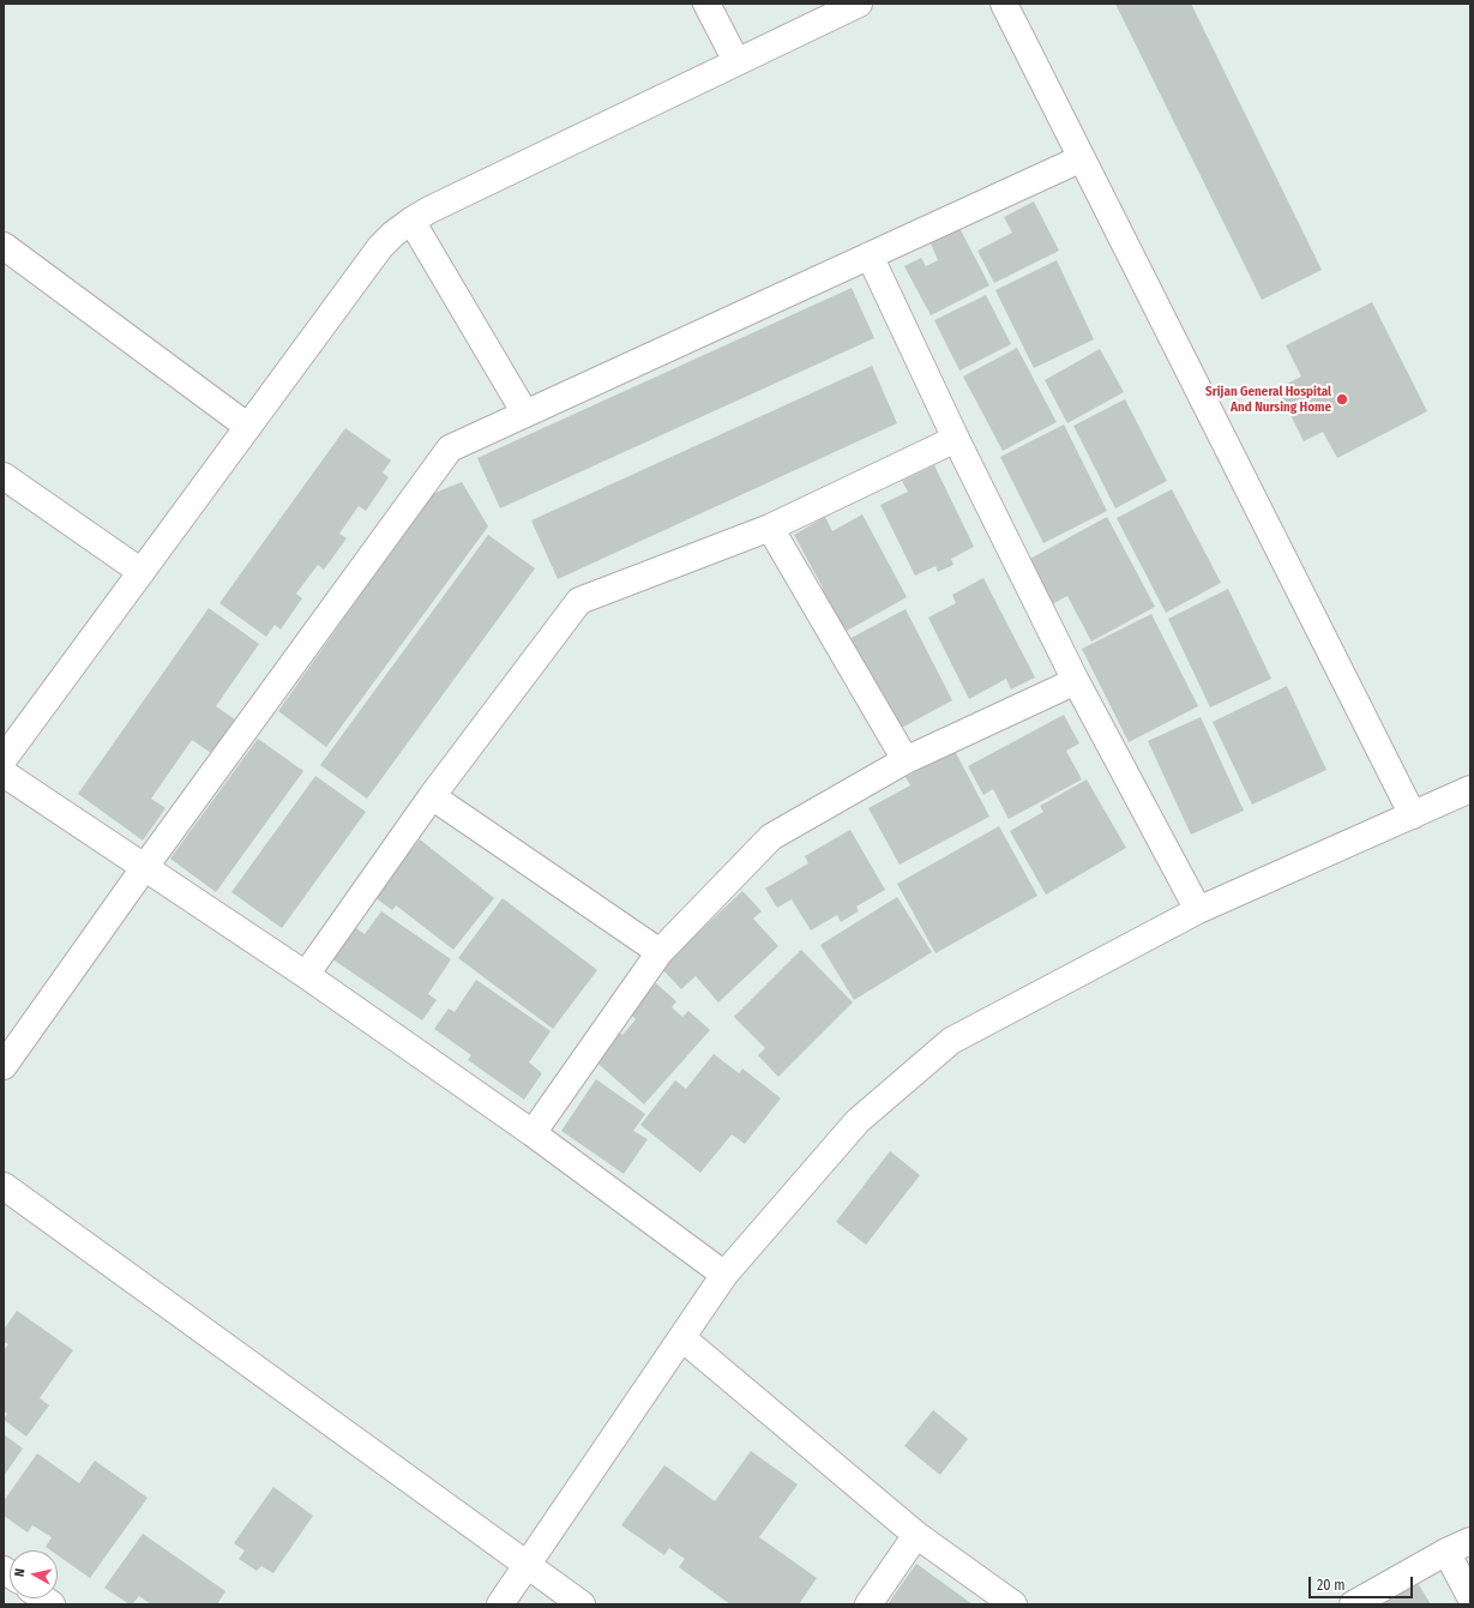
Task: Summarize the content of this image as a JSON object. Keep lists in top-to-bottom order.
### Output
{
  "places": ["Srijan General Hospital And Nursing Home"],
  "scale_bar": "20 m",
  "north": "left"
}
